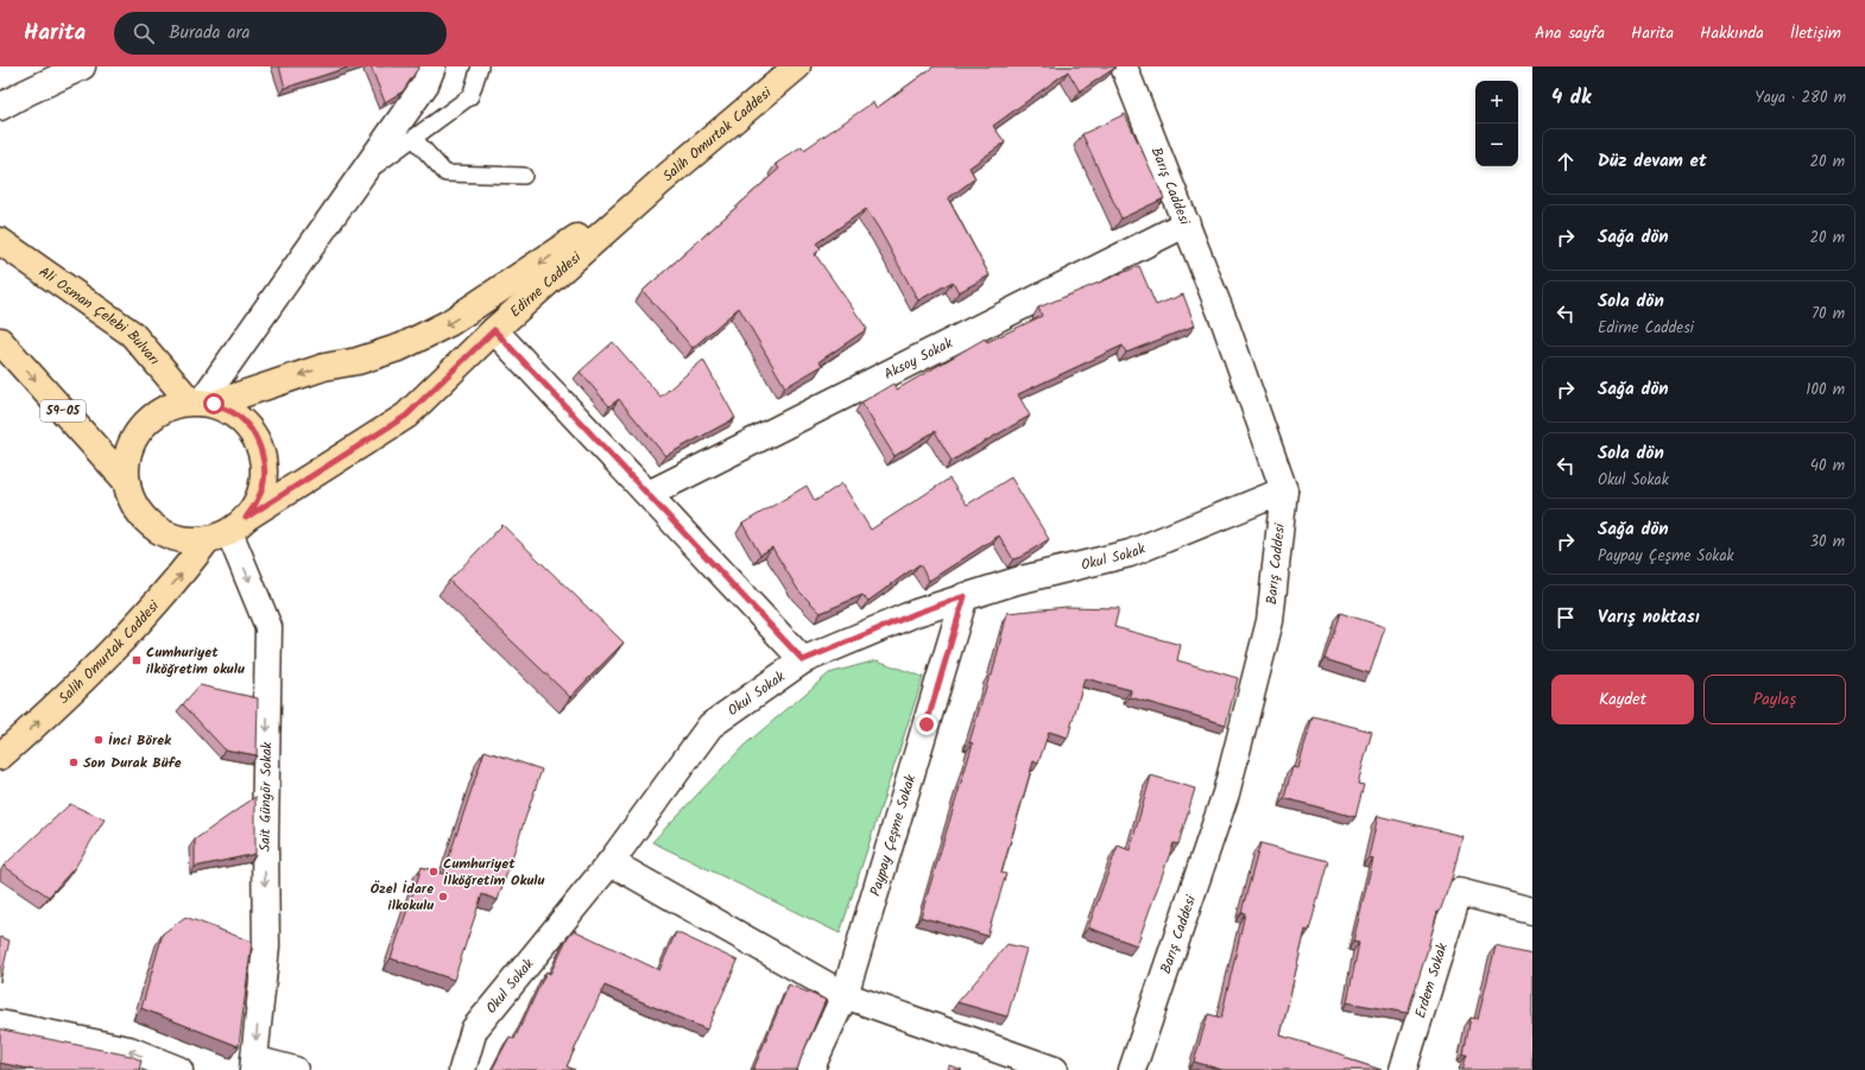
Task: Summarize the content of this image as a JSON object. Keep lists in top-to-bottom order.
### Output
{
  "streets": {
    "main road": [
      "Salih Omurtak Caddesi",
      "Edirne Caddesi",
      "Ali Osman Çelebi Bulvarı",
      "59-05"
    ],
    "street": [
      "Barış Caddesi",
      "Aksoy Sokak",
      "Okul Sokak",
      "Sait Güngör Sokak",
      "Paypay Çeşme Sokak",
      "Erdem Sokak"
    ]
  },
  "crossings": [
    ["Salih Omurtak Caddesi", "Edirne Caddesi"],
    ["Salih Omurtak Caddesi", "Ali Osman Çelebi Bulvarı"],
    ["Salih Omurtak Caddesi", "59-05"],
    ["Salih Omurtak Caddesi", "Sait Güngör Sokak"],
    ["Barış Caddesi", "Aksoy Sokak"],
    ["Barış Caddesi", "Okul Sokak"],
    ["Edirne Caddesi", "Ali Osman Çelebi Bulvarı"],
    ["Edirne Caddesi", "59-05"],
    ["Edirne Caddesi", "Sait Güngör Sokak"],
    ["Ali Osman Çelebi Bulvarı", "59-05"],
    ["Ali Osman Çelebi Bulvarı", "Sait Güngör Sokak"],
    ["59-05", "Sait Güngör Sokak"],
    ["Okul Sokak", "Paypay Çeşme Sokak"]
  ],
  "one_way": ["Salih Omurtak Caddesi", "Sait Güngör Sokak"],
  "places": {
    "transit": ["Cumhuriyet ilköğretim okulu"],
    "other": [
      "İnci Börek",
      "Son Durak Büfe",
      "Cumhuriyet İlköğretim Okulu",
      "Özel İdare ilkokulu"
    ]
  },
  "page": {
    "header": "Harita",
    "search": "Burada ara",
    "nav": [
      "Ana sayfa",
      "Harita",
      "Hakkında",
      "İletişim"
    ],
    "heading": ["4 dk", "Yaya · 280 m"],
    "map_buttons": ["+", "−"],
    "list": [
      ["Düz devam et", "20 m"],
      ["Sağa dön", "20 m"],
      ["Sola dön", "Edirne Caddesi", "70 m"],
      ["Sağa dön", "100 m"],
      ["Sola dön", "Okul Sokak", "40 m"],
      ["Sağa dön", "Paypay Çeşme Sokak", "30 m"],
      "Varış noktası"
    ],
    "buttons": ["Kaydet", "Paylaş"]
  }
}
